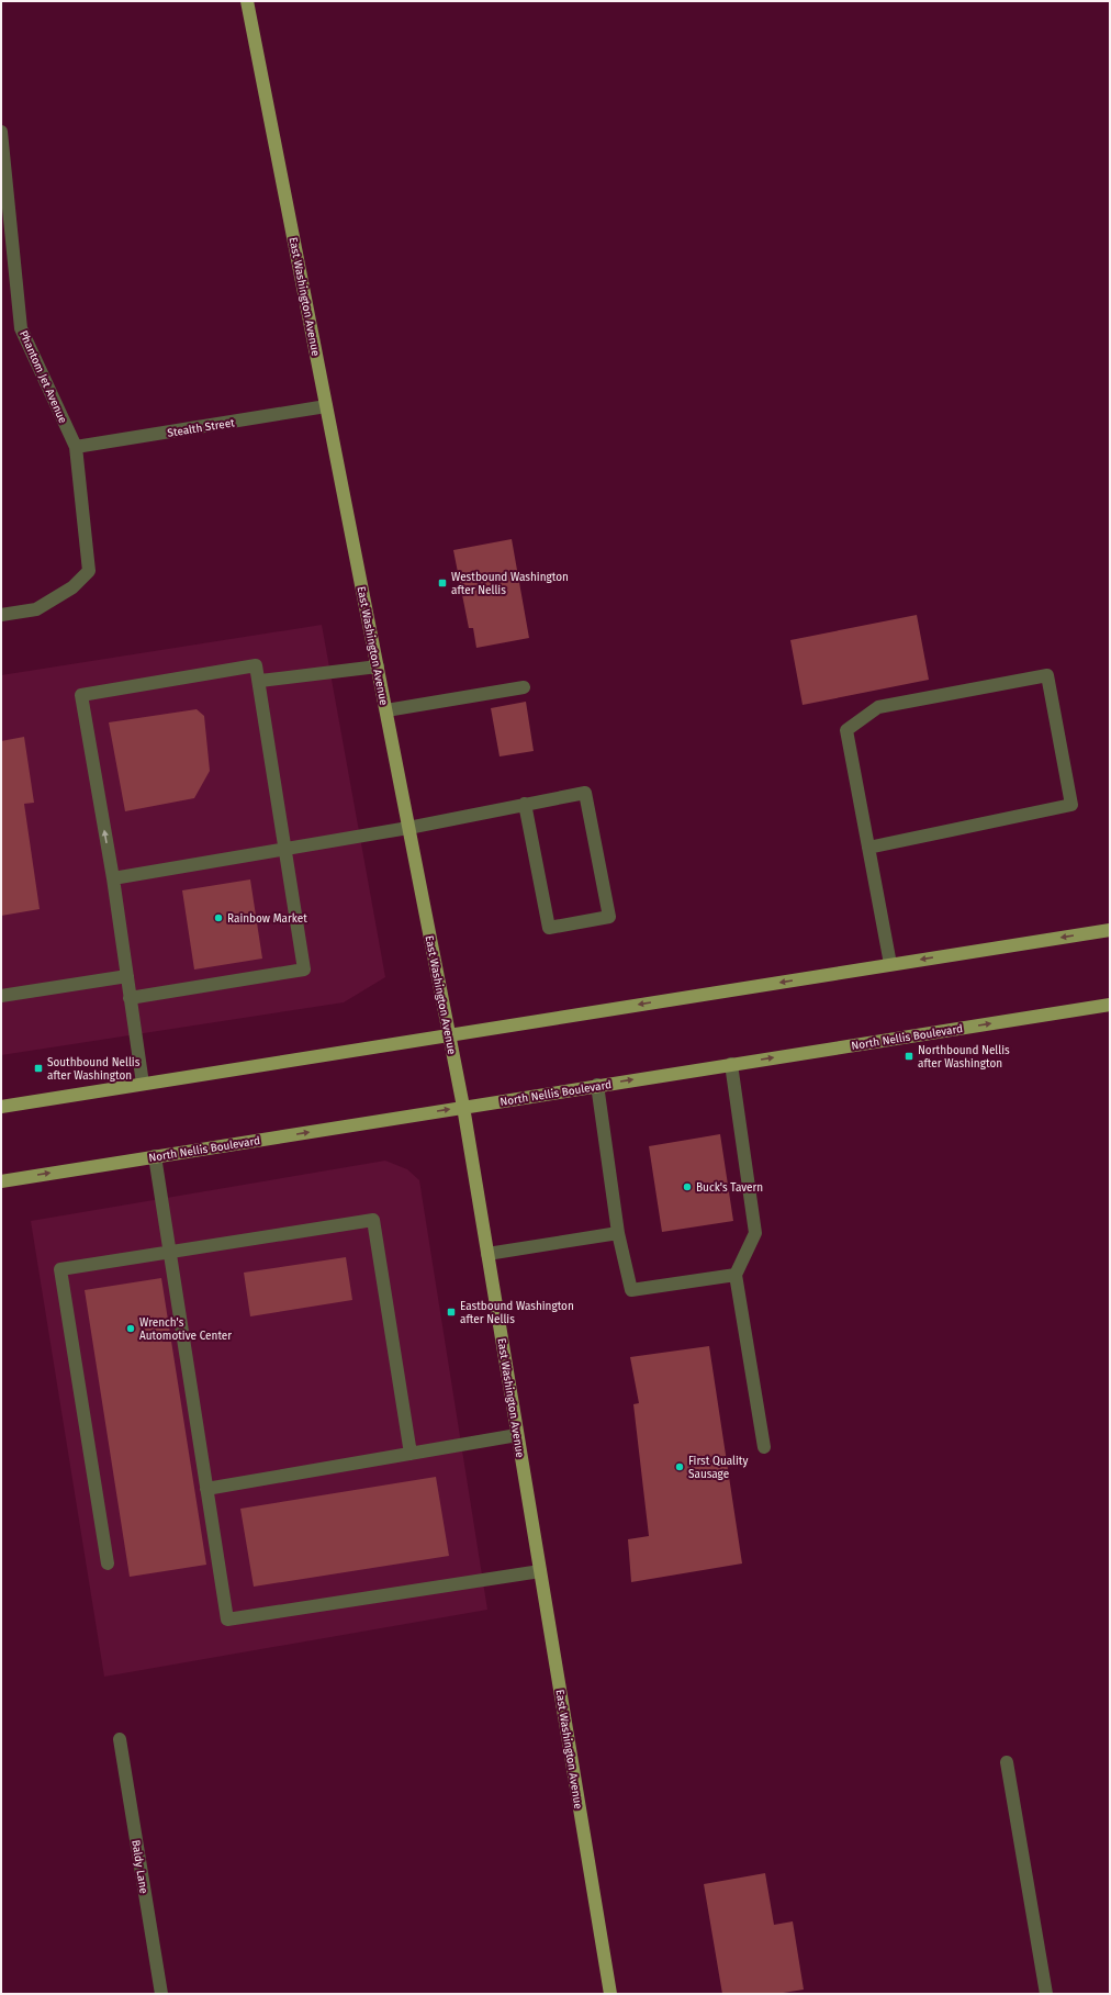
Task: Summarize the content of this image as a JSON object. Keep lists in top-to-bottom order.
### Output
{
  "streets": {
    "main road": ["East Washington Avenue", "North Nellis Boulevard"],
    "street": ["Phantom Jet Avenue", "Stealth Street", "Baldy Lane"]
  },
  "crossings": [
    ["East Washington Avenue", "Stealth Street"],
    ["East Washington Avenue", "North Nellis Boulevard"],
    ["Phantom Jet Avenue", "Stealth Street"]
  ],
  "places": {
    "transit": [
      "Westbound Washington after Nellis",
      "Northbound Nellis after Washington",
      "Southbound Nellis after Washington",
      "Eastbound Washington after Nellis"
    ],
    "other": [
      "Rainbow Market",
      "Buck's Tavern",
      "Wrench's Automotive Center",
      "First Quality Sausage"
    ]
  }
}
